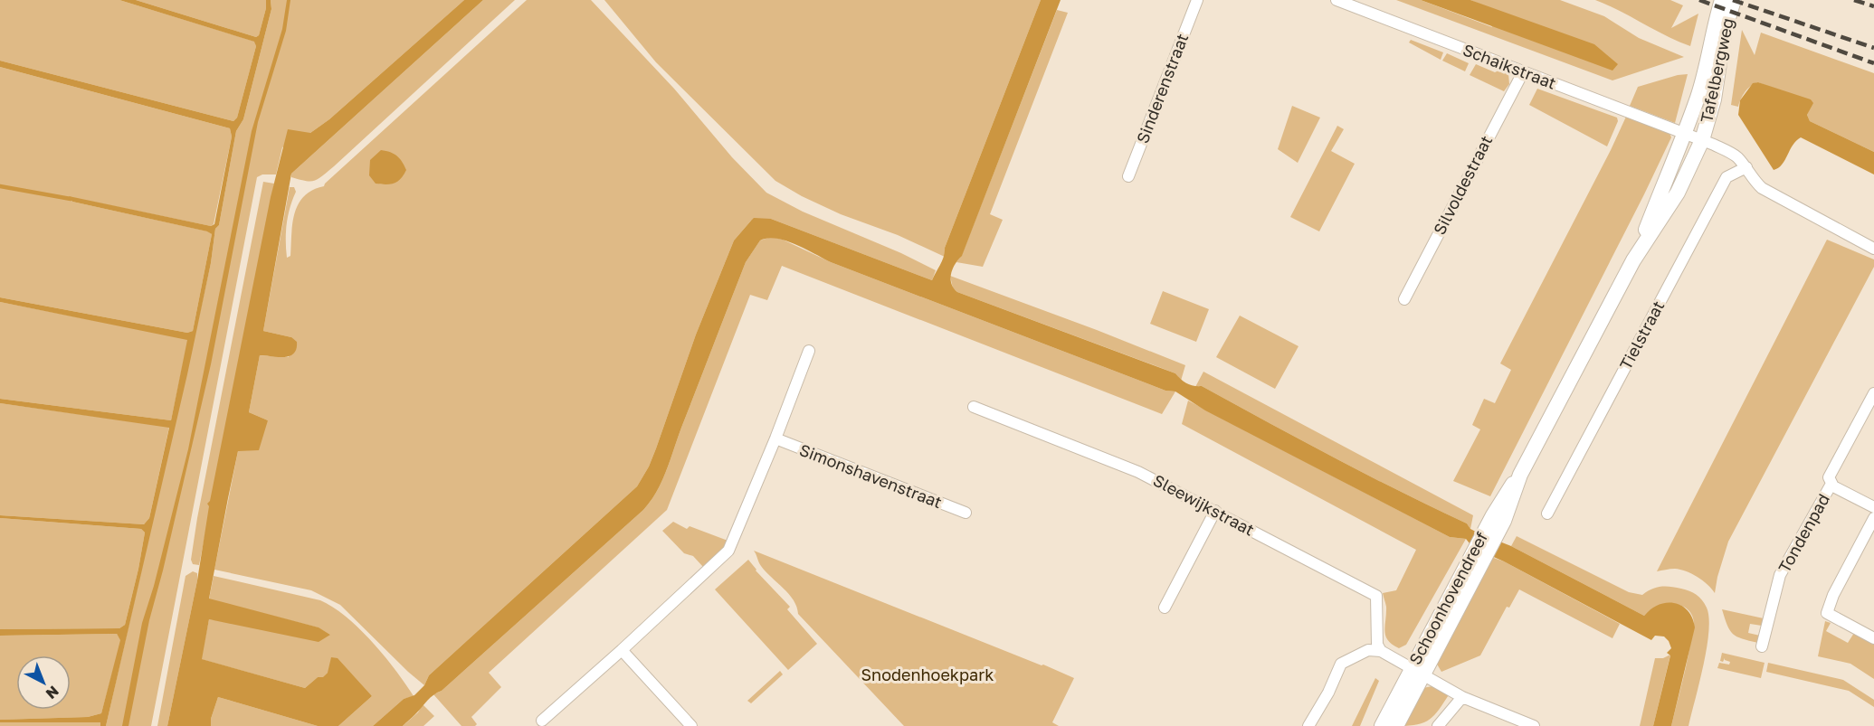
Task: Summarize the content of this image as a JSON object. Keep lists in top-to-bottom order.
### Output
{
  "streets": {
    "street": [
      "Schaikstraat",
      "Tafelbergweg",
      "Sinderenstraat",
      "Silvoldestraat",
      "Tielstraat",
      "Simonshavenstraat",
      "Sleewijkstraat",
      "Tondenpad",
      "Schoonhovendreef"
    ]
  },
  "crossings": [
    ["Schaikstraat", "Tafelbergweg"],
    ["Schaikstraat", "Silvoldestraat"],
    ["Schaikstraat", "Tielstraat"],
    ["Schaikstraat", "Schoonhovendreef"],
    ["Tafelbergweg", "Schoonhovendreef"]
  ],
  "parks": ["Snodenhoekpark"],
  "north": "bottom right"
}
